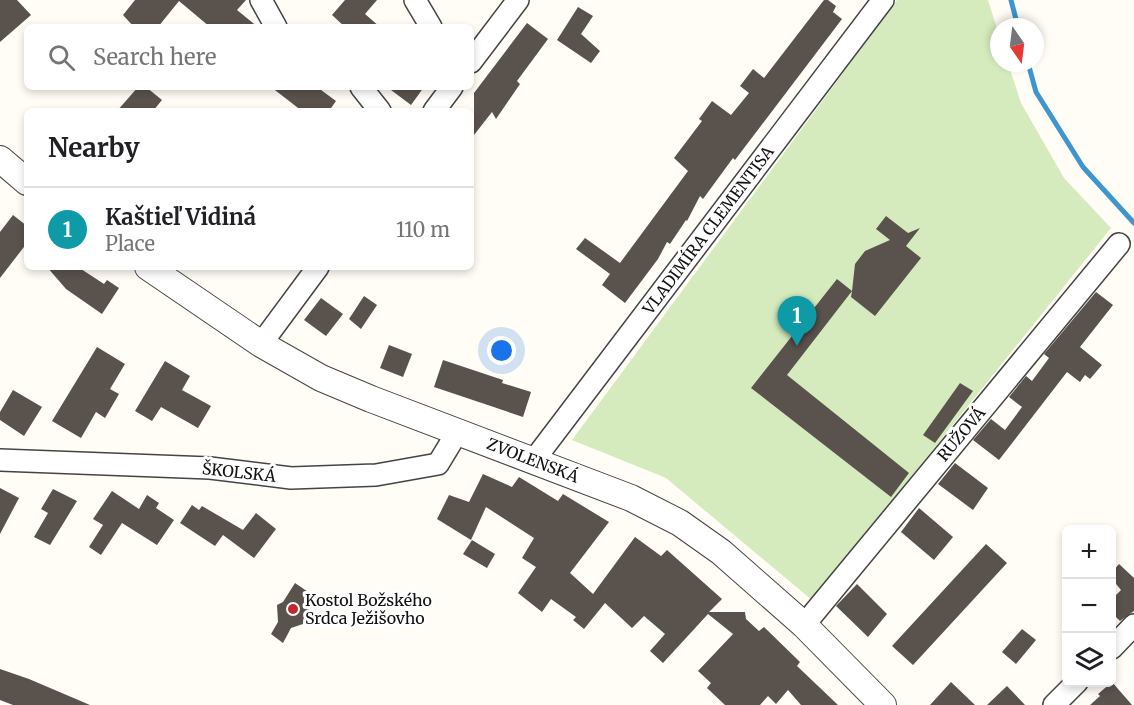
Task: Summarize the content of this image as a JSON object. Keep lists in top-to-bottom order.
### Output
{
  "streets": {
    "street": [
      "VLADIMÍRA CLEMENTISA",
      "RUŽOVÁ",
      "ZVOLENSKÁ",
      "ŠKOLSKÁ"
    ]
  },
  "crossings": [
    ["VLADIMÍRA CLEMENTISA", "ZVOLENSKÁ"],
    ["RUŽOVÁ", "ZVOLENSKÁ"],
    ["ZVOLENSKÁ", "ŠKOLSKÁ"]
  ],
  "places": ["Kostol Božského Srdca Ježišovho"],
  "north": "bottom",
  "page": {
    "search": "Search here",
    "heading": "Nearby",
    "list": [
      {
        "mark": "1",
        "name": "Kaštieľ Vidiná",
        "note": "Place",
        "value": "110 m"
      }
    ],
    "pins": "1",
    "map_buttons": ["+", "−"]
  }
}
